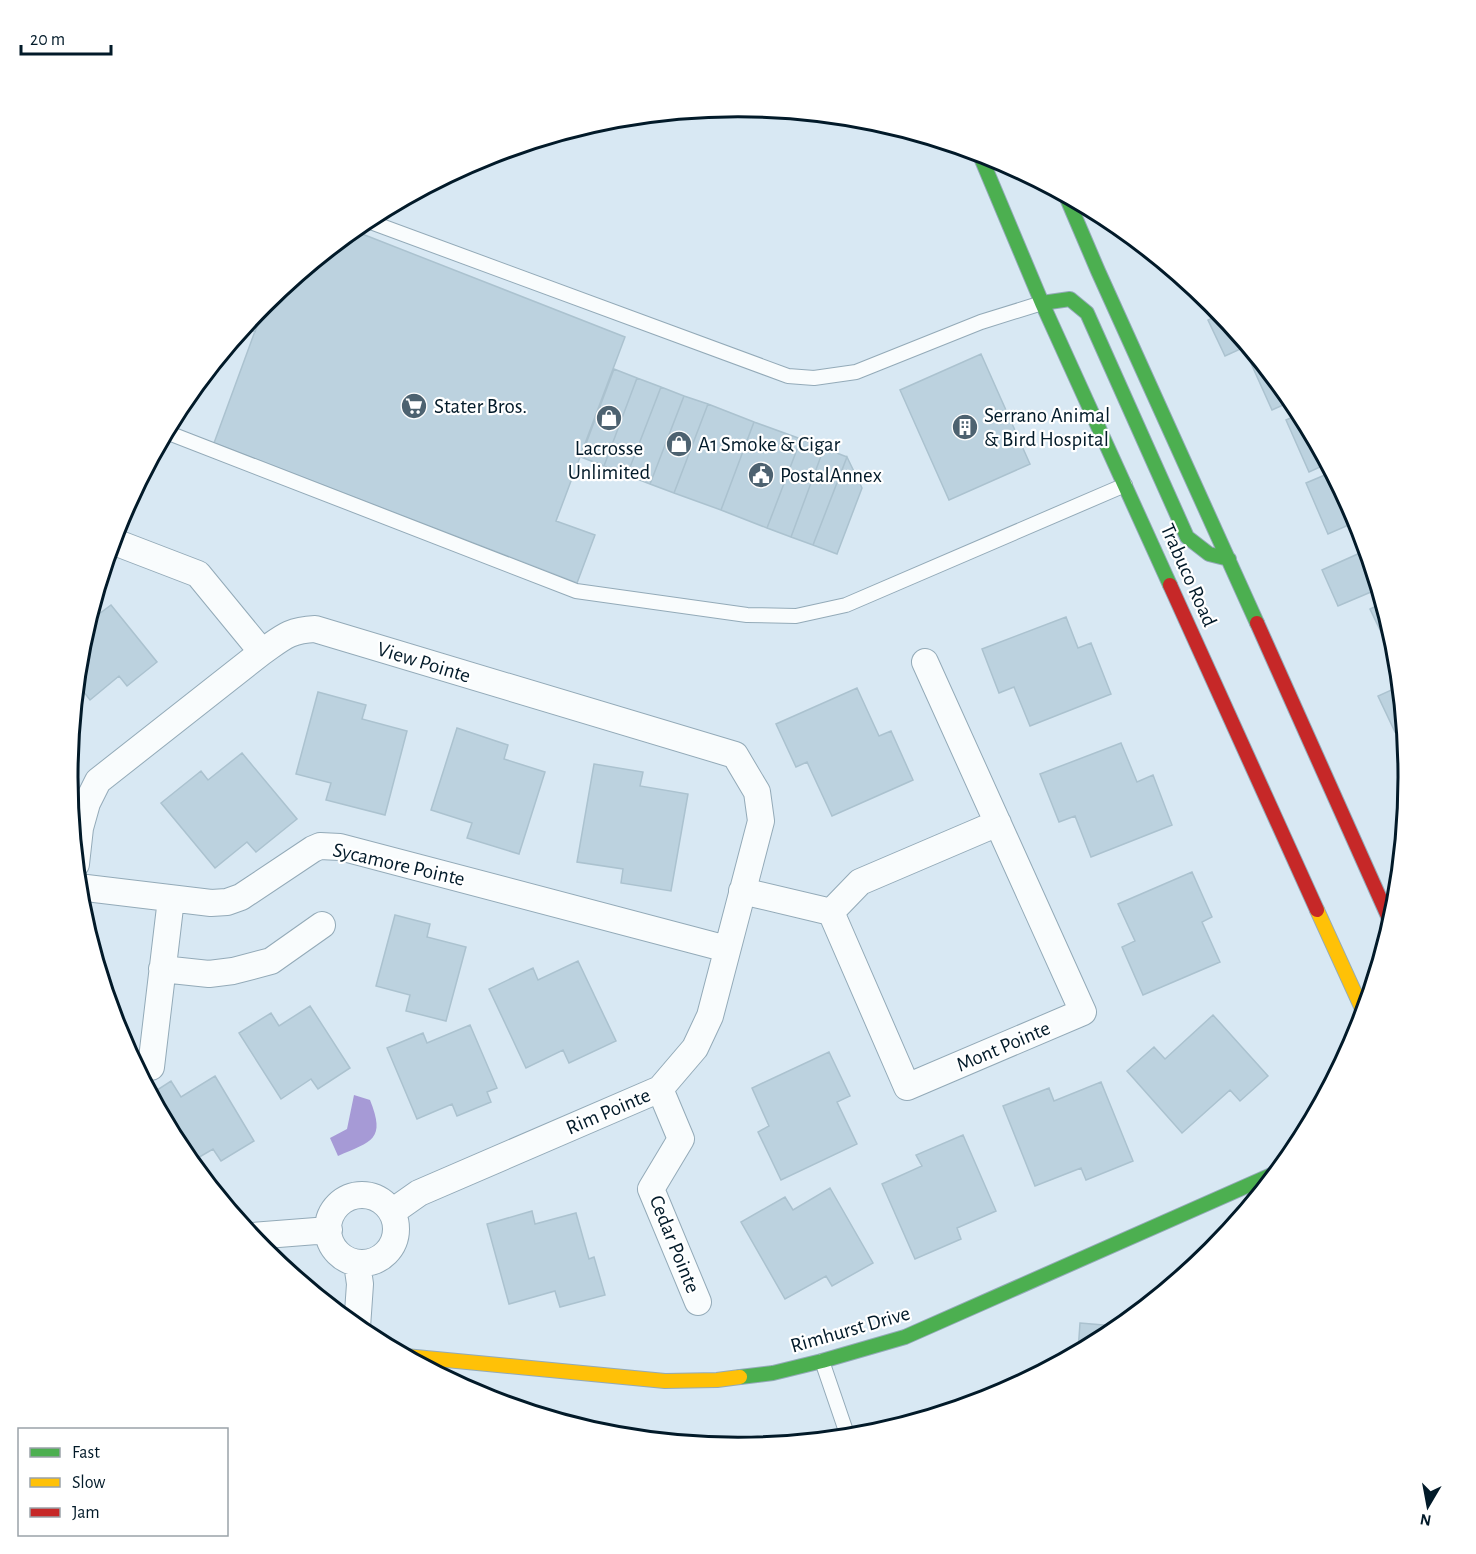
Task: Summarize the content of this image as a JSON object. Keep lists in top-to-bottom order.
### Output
{
  "streets": {
    "main road": ["Trabuco Road", "Rimhurst Drive"],
    "street": [
      "View Pointe",
      "Sycamore Pointe",
      "Mont Pointe",
      "Rim Pointe",
      "Cedar Pointe"
    ]
  },
  "crossings": [
    ["View Pointe", "Rim Pointe"],
    ["Sycamore Pointe", "Rim Pointe"],
    ["Rim Pointe", "Cedar Pointe"]
  ],
  "places": {
    "supermarket": ["Stater Bros."],
    "shop": ["Lacrosse Unlimited", "A1 Smoke & Cigar"],
    "building": ["Serrano Animal & Bird Hospital"],
    "public building": ["PostalAnnex"]
  },
  "legend": ["Fast", "Slow", "Jam"],
  "scale_bar": "20 m",
  "north": "bottom"
}
